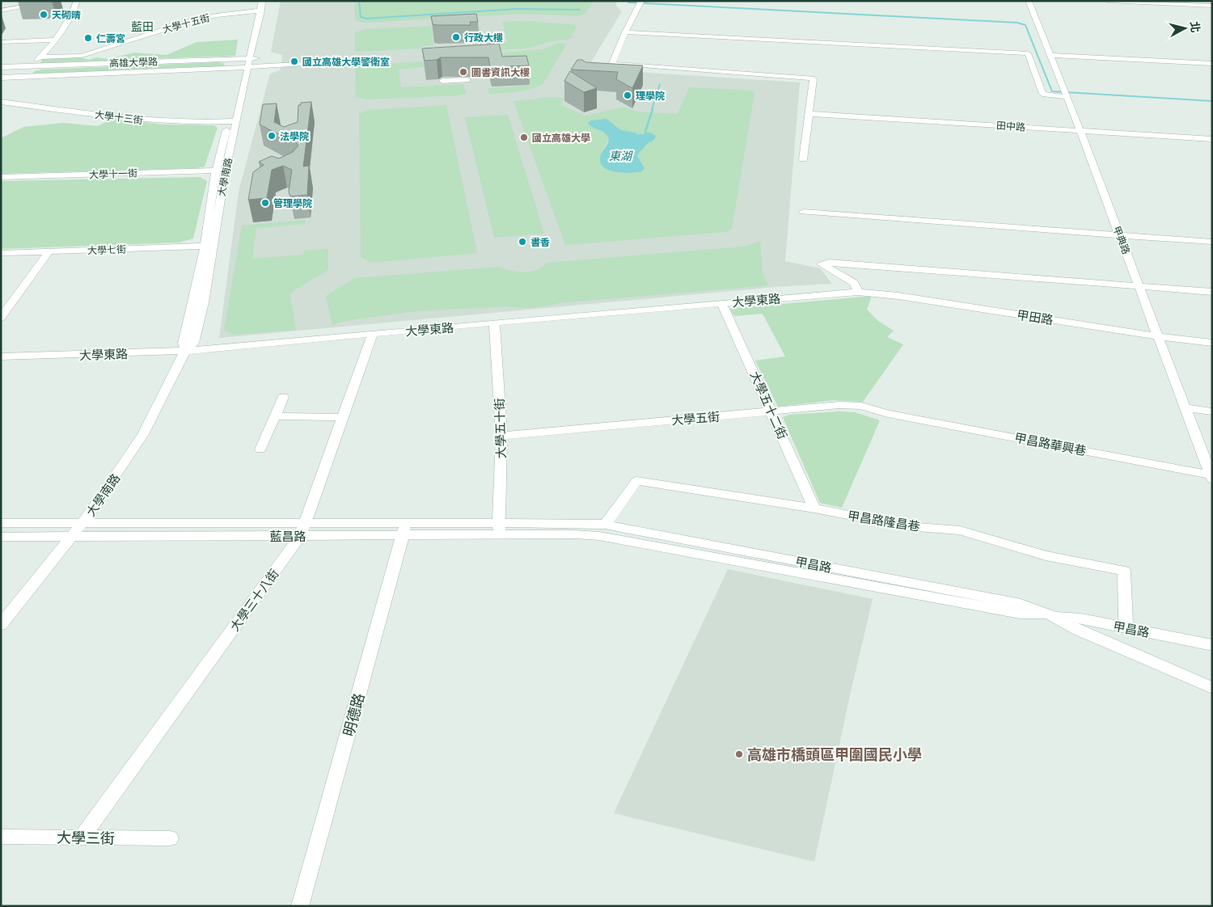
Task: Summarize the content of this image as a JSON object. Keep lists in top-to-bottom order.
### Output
{
  "streets": {
    "street": [
      "大學十五街",
      "高雄大學路",
      "大學十三街",
      "田中路",
      "大學十一街",
      "大學南路",
      "甲典路",
      "大學七街",
      "大學東路",
      "甲田路",
      "大學五十二街",
      "大學五街",
      "大學五十街",
      "甲昌路華興巷",
      "甲昌路隆昌巷",
      "藍昌路",
      "甲昌路",
      "大學三十八街",
      "明德路",
      "大學三街"
    ]
  },
  "crossings": [
    ["大學十五街", "大學南路"],
    ["高雄大學路", "大學南路"],
    ["大學十三街", "大學南路"],
    ["田中路", "甲典路"],
    ["大學十一街", "大學南路"],
    ["大學南路", "大學七街"],
    ["大學南路", "大學東路"],
    ["大學南路", "藍昌路"],
    ["甲典路", "甲田路"],
    ["甲典路", "甲昌路華興巷"],
    ["大學東路", "甲田路"],
    ["大學東路", "大學五十二街"],
    ["大學東路", "大學五十街"],
    ["大學東路", "大學三十八街"],
    ["大學五十二街", "大學五街"],
    ["大學五十二街", "甲昌路隆昌巷"],
    ["大學五街", "大學五十街"],
    ["大學五街", "甲昌路華興巷"],
    ["大學五十街", "藍昌路"],
    ["甲昌路隆昌巷", "甲昌路"],
    ["藍昌路", "甲昌路"],
    ["藍昌路", "大學三十八街"],
    ["藍昌路", "明德路"],
    ["大學三十八街", "大學三街"]
  ],
  "districts": ["藍田"],
  "water": ["東湖"],
  "places": [
    "天砌晴",
    "行政大樓",
    "仁壽宮",
    "國立高雄大學警衛室",
    "圖書資訊大樓",
    "理學院",
    "法學院",
    "國立高雄大學",
    "管理學院",
    "書香",
    "高雄市橋頭區甲圍國民小學"
  ],
  "north": "right"
}
